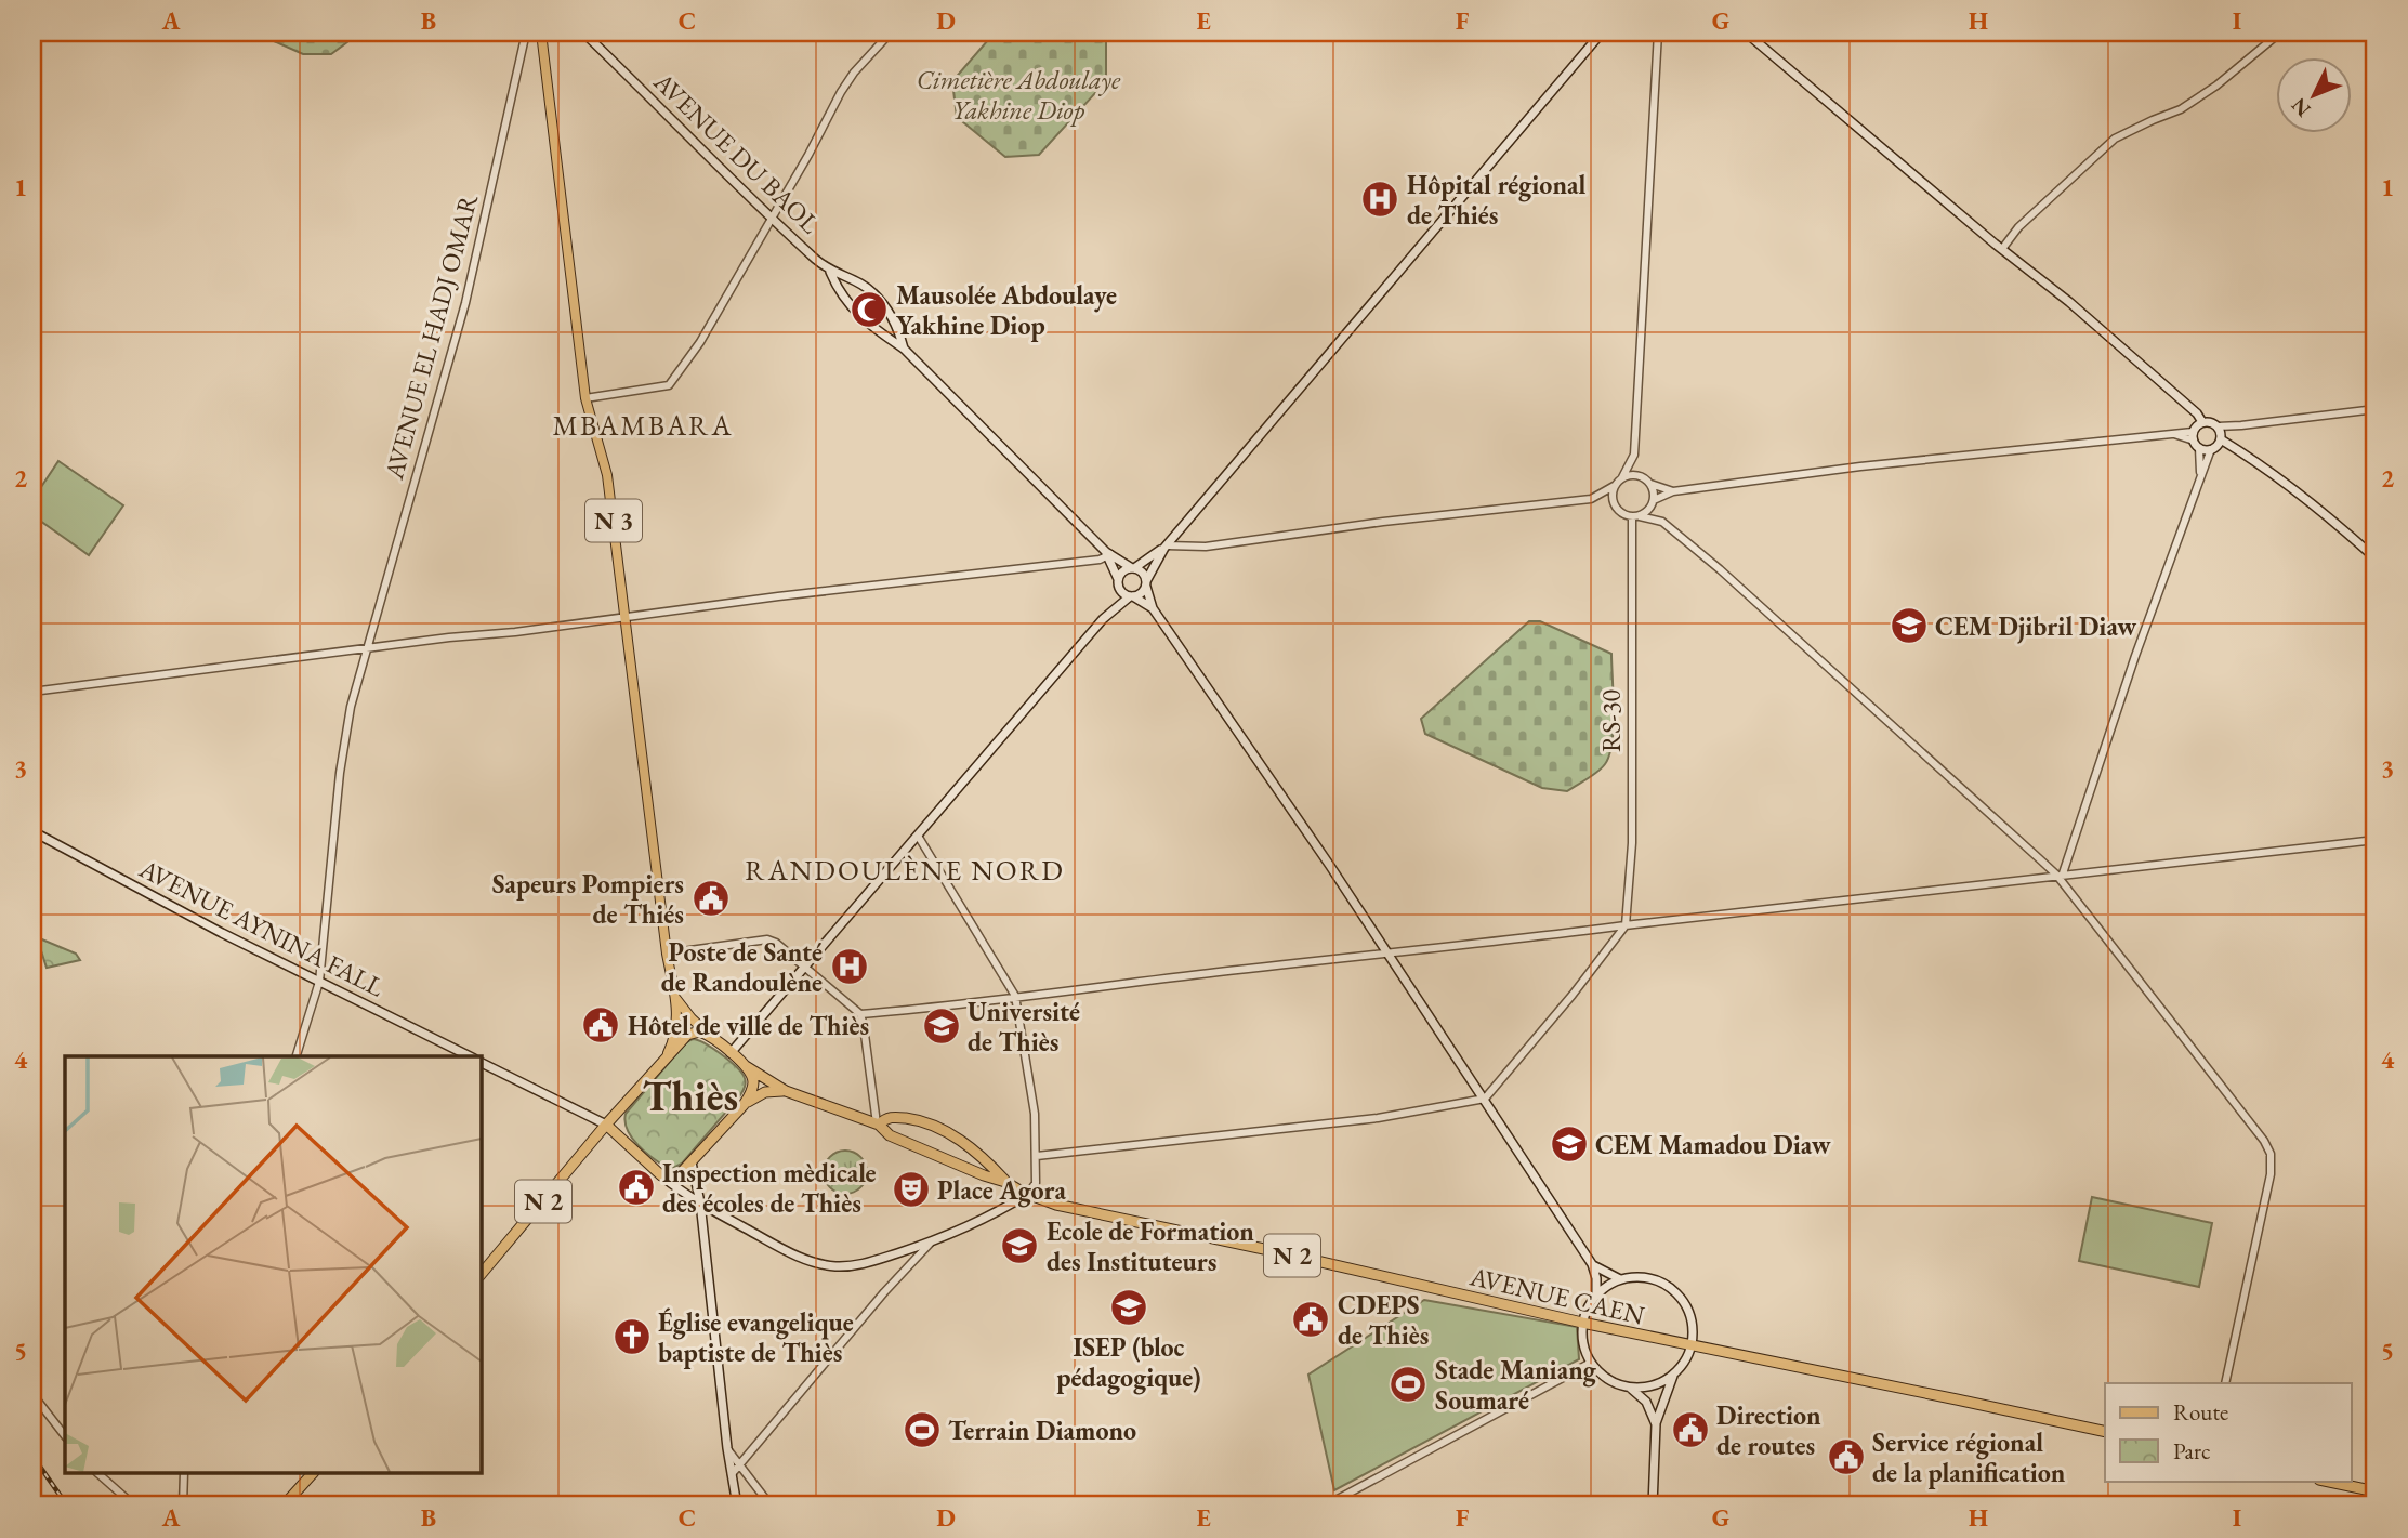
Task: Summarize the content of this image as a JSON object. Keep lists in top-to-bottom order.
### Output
{
  "streets": {
    "highway": ["N 2", "AVENUE CAEN"],
    "main road": ["AVENUE DU BAOL", "N 3", "AVENUE AYNINA FALL"],
    "street": ["AVENUE EL HADJ OMAR", "RS-30"]
  },
  "crossings": [
    ["AVENUE EL HADJ OMAR", "AVENUE AYNINA FALL"],
    ["AVENUE AYNINA FALL", "N 2"],
    ["N 2", "AVENUE CAEN"]
  ],
  "districts": ["MBAMBARA", "RANDOULÈNE NORD", "Thiès"],
  "parks": ["Cimetière Abdoulaye Yakhine Diop"],
  "places": {
    "hospital": ["Hôpital régional de Thiés", "Poste de Santé de Randoulène"],
    "mosque": ["Mausolée Abdoulaye Yakhine Diop"],
    "school or university": [
      "CEM Djibril Diaw",
      "Université de Thiès",
      "CEM Mamadou Diaw",
      "Ecole de Formation des Instituteurs",
      "ISEP (bloc pédagogique)"
    ],
    "public building": [
      "Sapeurs Pompiers de Thiés",
      "Hôtel de ville de Thiès",
      "Inspection mèdicale des écoles de Thiès",
      "CDEPS de Thiès",
      "Direction de routes",
      "Service régional de la planification"
    ],
    "theatre": ["Place Agora"],
    "church": ["Église evangelique baptiste de Thiès"],
    "sports": ["Stade Maniang Soumaré", "Terrain Diamono"]
  },
  "legend": ["Route", "Parc"],
  "north": "bottom left",
  "grid": {
    "columns": [
      "A",
      "B",
      "C",
      "D",
      "E",
      "F",
      "G",
      "H",
      "I"
    ],
    "rows": [
      "1",
      "2",
      "3",
      "4",
      "5"
    ]
  }
}
